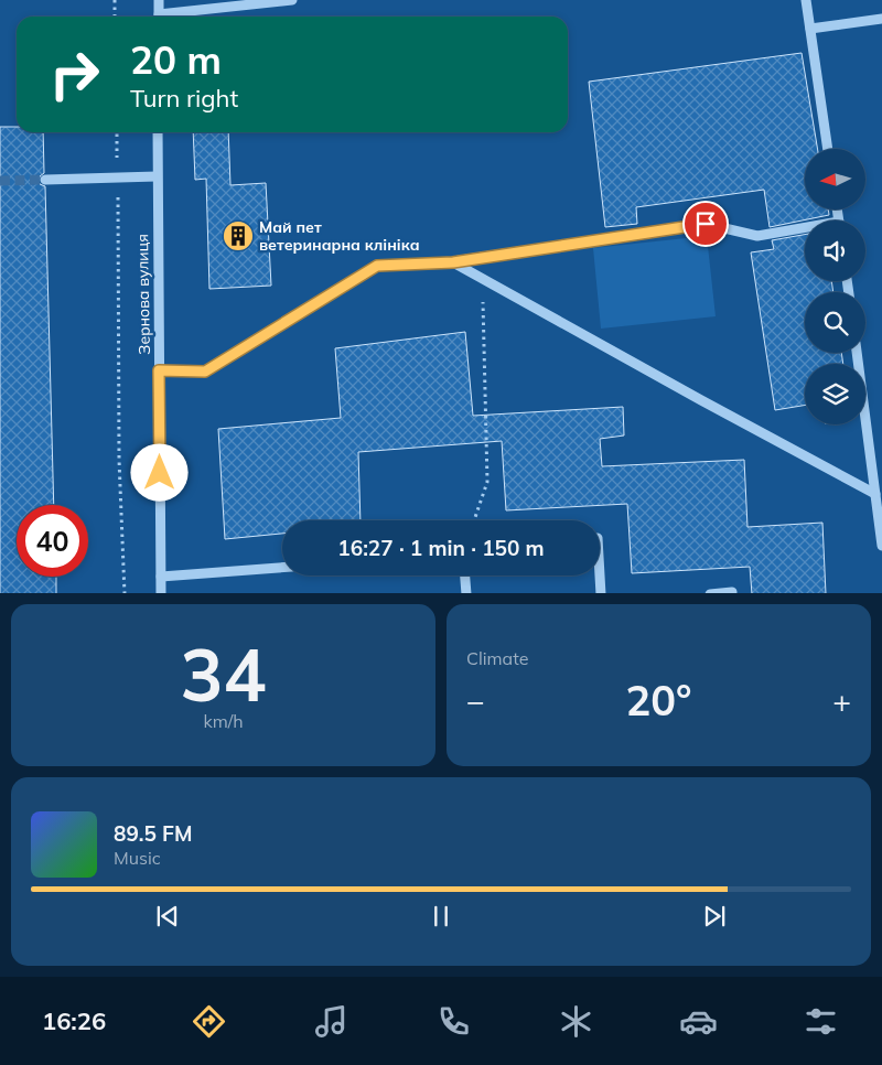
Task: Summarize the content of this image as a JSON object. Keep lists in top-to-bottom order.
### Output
{
  "streets": {
    "street": ["Зернова вулиця"]
  },
  "places": {
    "building": ["Май пет ветеринарна клініка"]
  },
  "north": "left",
  "page": {
    "turn": ["20 m", "Turn right"],
    "limit": "40",
    "trip": "16:27 · 1 min · 150 m",
    "tile": [
      ["34", "km/h"],
      "Climate"
    ],
    "heat": ["−", "20°", "+"],
    "song": ["89.5 FM", "Music"],
    "tabs": "16:26"
  }
}
